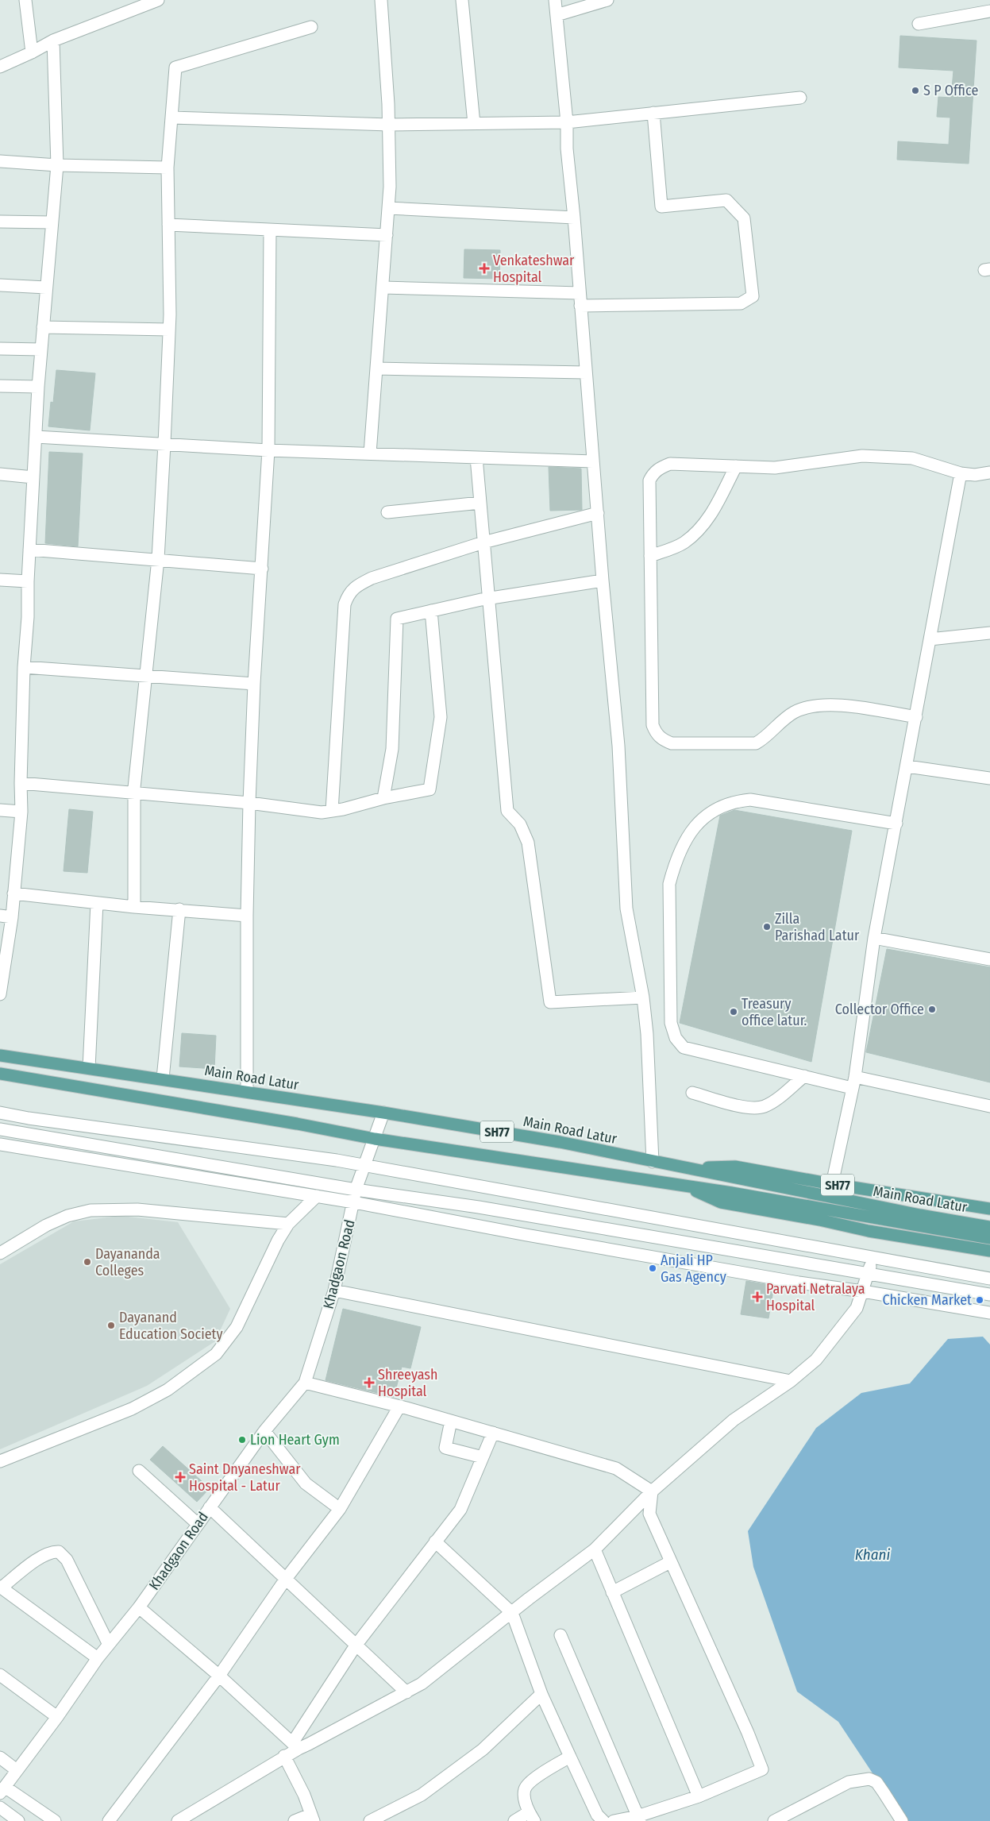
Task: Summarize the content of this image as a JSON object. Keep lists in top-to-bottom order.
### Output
{
  "streets": {
    "main road": ["Main Road Latur", "SH77"],
    "street": ["Khadgaon Road"]
  },
  "crossings": [
    ["Main Road Latur", "SH77"],
    ["Main Road Latur", "Khadgaon Road"]
  ],
  "water": ["Khani"],
  "places": {
    "other": [
      "S P Office",
      "Zilla Parishad Latur",
      "Collector Office",
      "Treasury office latur.",
      "Dayananda Colleges",
      "Anjali HP Gas Agency",
      "Chicken Market",
      "Dayanand Education Society",
      "Lion Heart Gym"
    ],
    "health": [
      "Venkateshwar Hospital",
      "Parvati Netralaya Hospital",
      "Shreeyash Hospital",
      "Saint Dnyaneshwar Hospital - Latur"
    ]
  }
}
